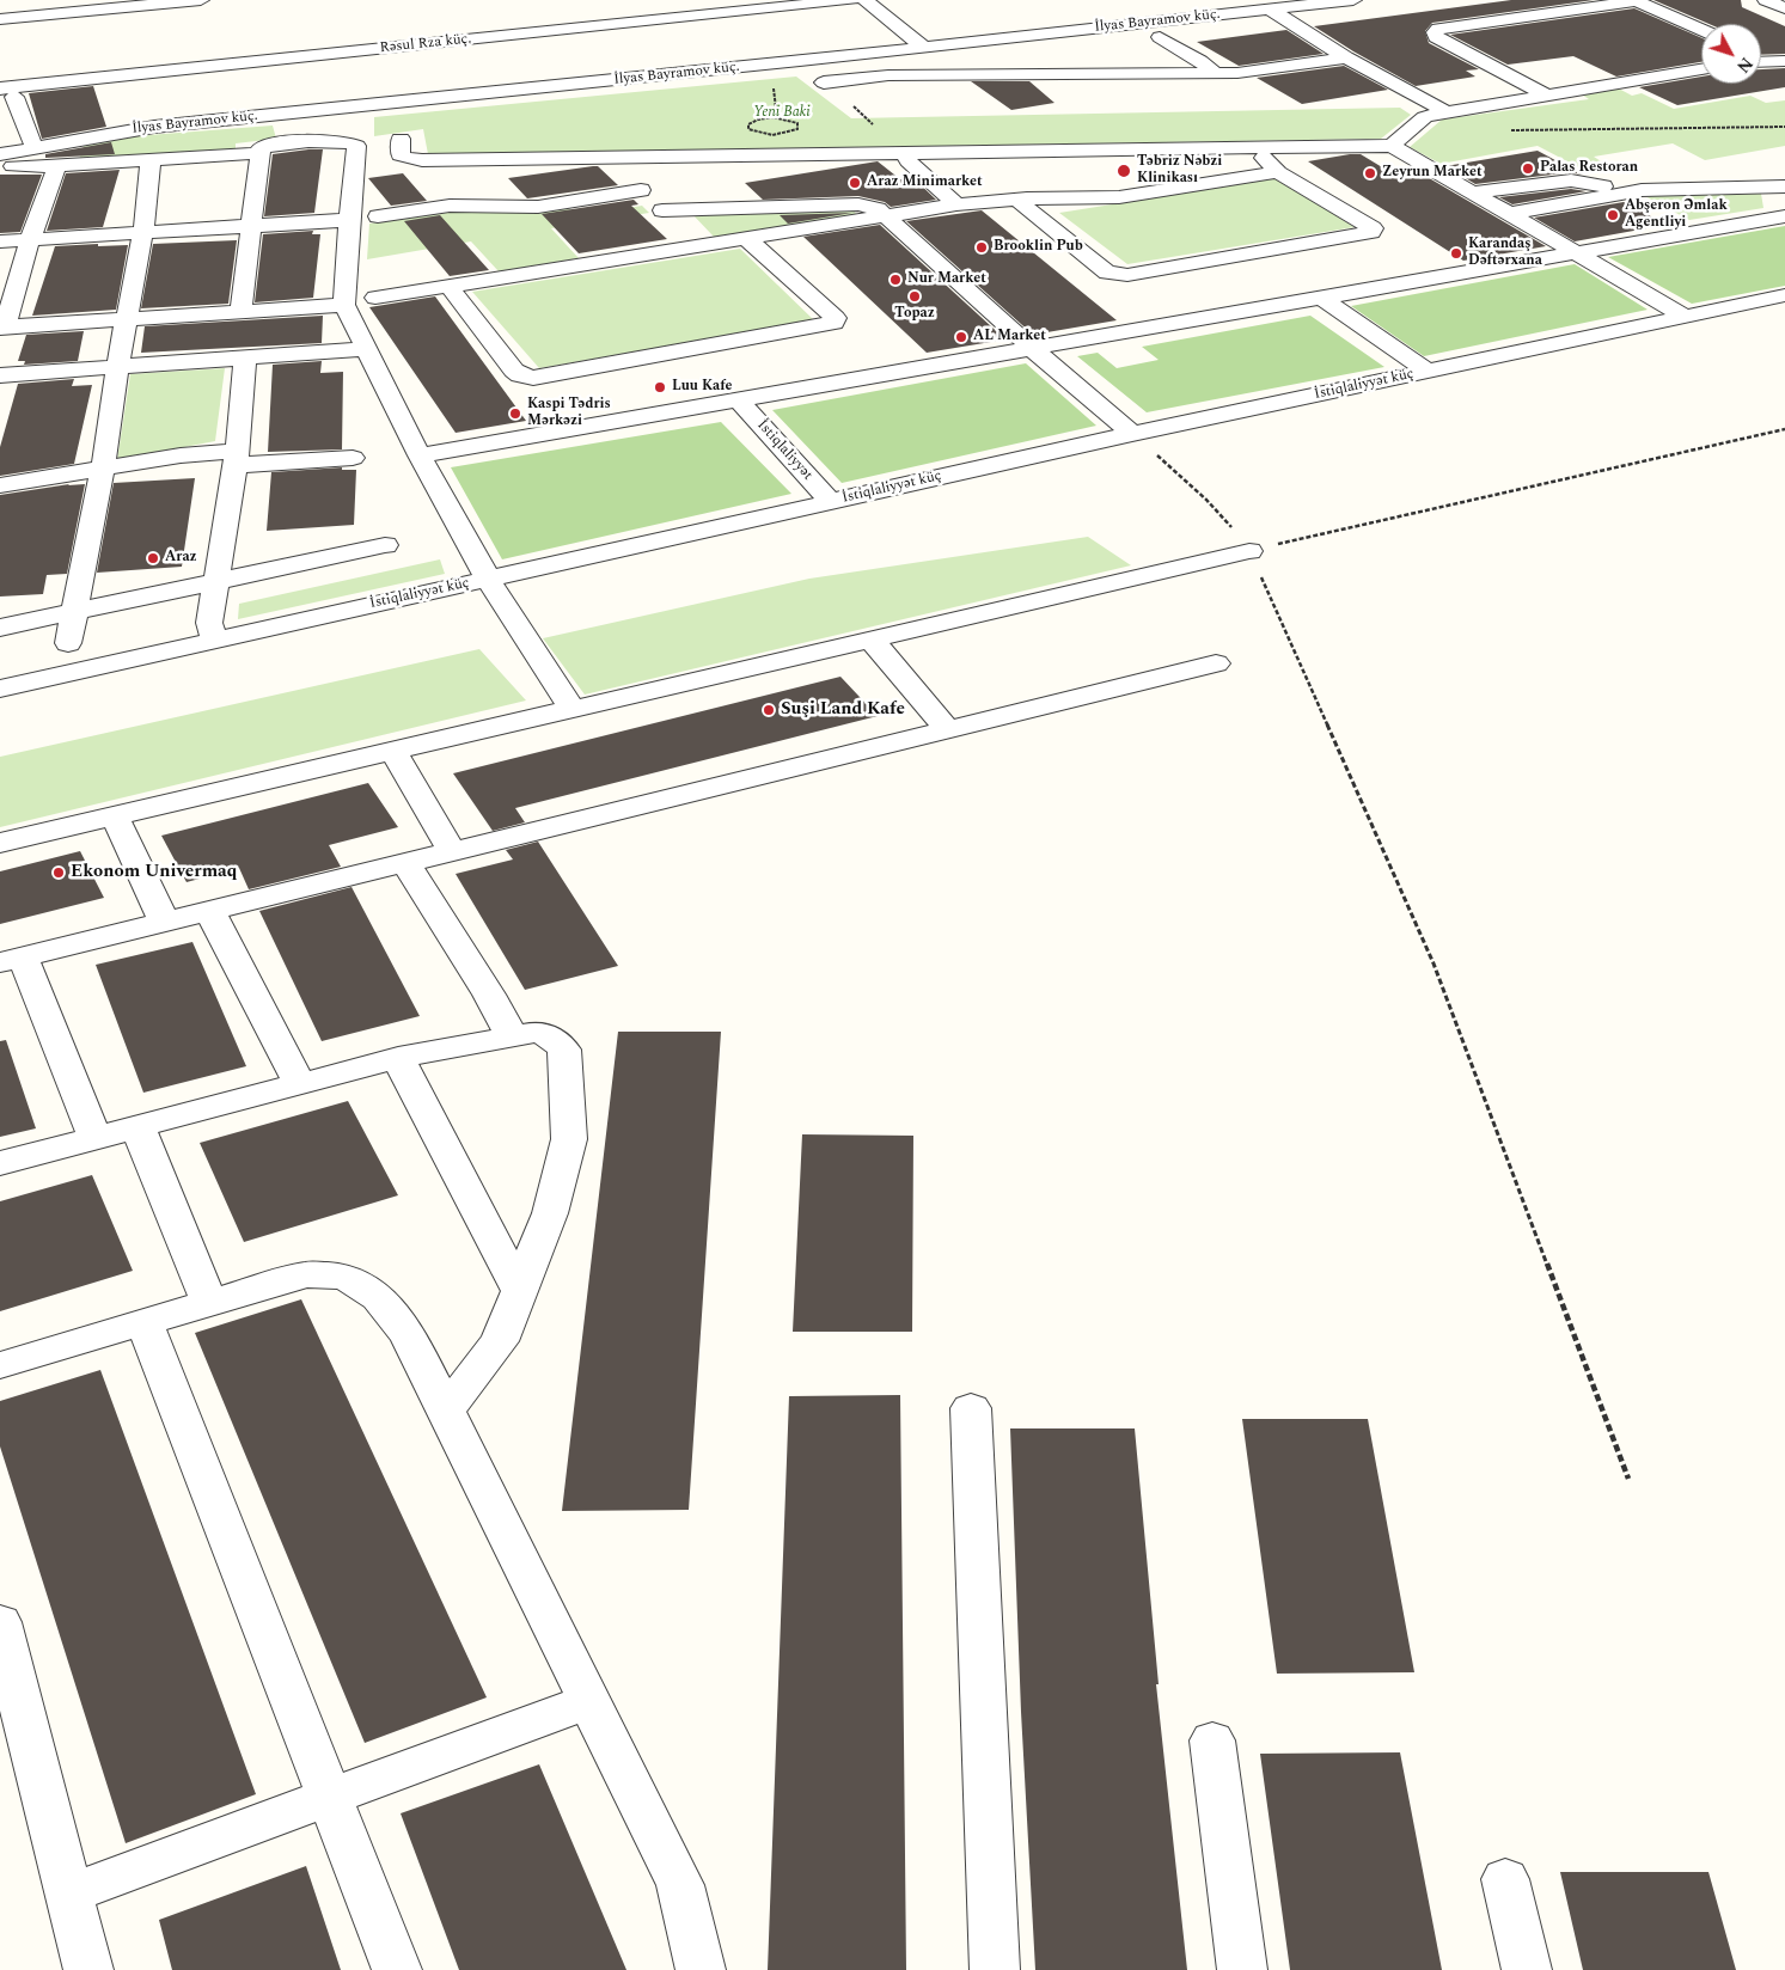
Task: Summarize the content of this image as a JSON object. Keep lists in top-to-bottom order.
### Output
{
  "streets": {
    "street": [
      "İlyas Bayramov küç.",
      "Rəsul Rza küç.",
      "İstiqlaliyyət küç",
      "İstiqlaliyyət"
    ]
  },
  "crossings": [
    ["İstiqlaliyyət küç", "İstiqlaliyyət"]
  ],
  "parks": ["Yeni Baki"],
  "places": [
    "Palas Restoran",
    "Təbriz Nəbzi Klinikası",
    "Zeyrun Market",
    "Araz Minimarket",
    "Abşeron Əmlak Agentliyi",
    "Brooklin Pub",
    "Karandaş Dəftərxana",
    "Nur Market",
    "Topaz",
    "AL Market",
    "Luu Kafe",
    "Kaspi Tədris Mərkəzi",
    "Araz",
    "Suşi Land Kafe",
    "Ekonom Univermaq"
  ],
  "north": "bottom right"
}
